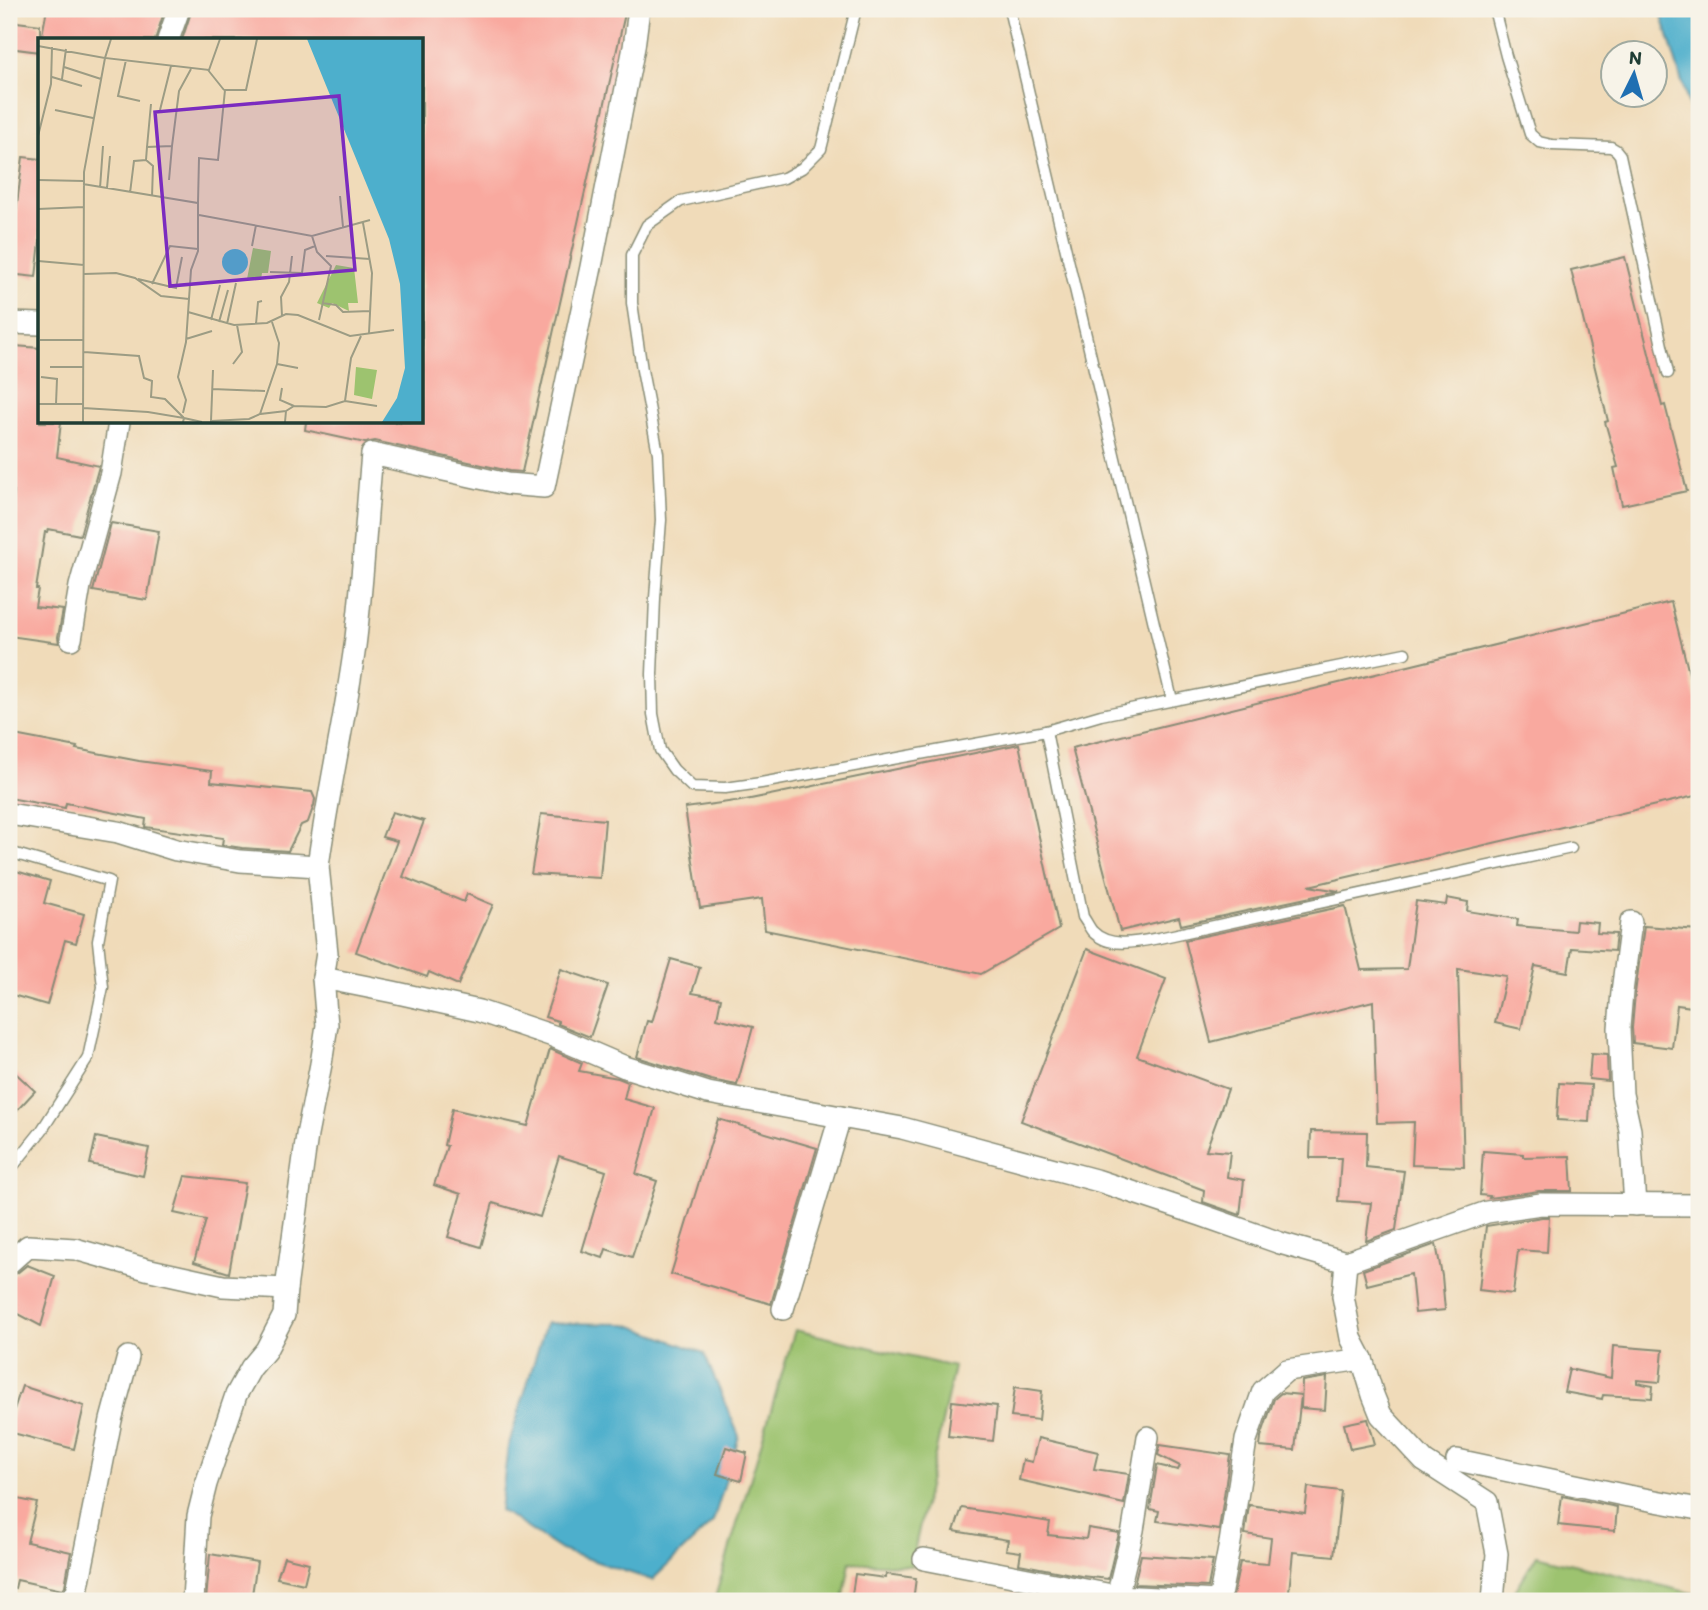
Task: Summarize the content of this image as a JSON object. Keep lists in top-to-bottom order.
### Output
{
  "north": "top"
}
